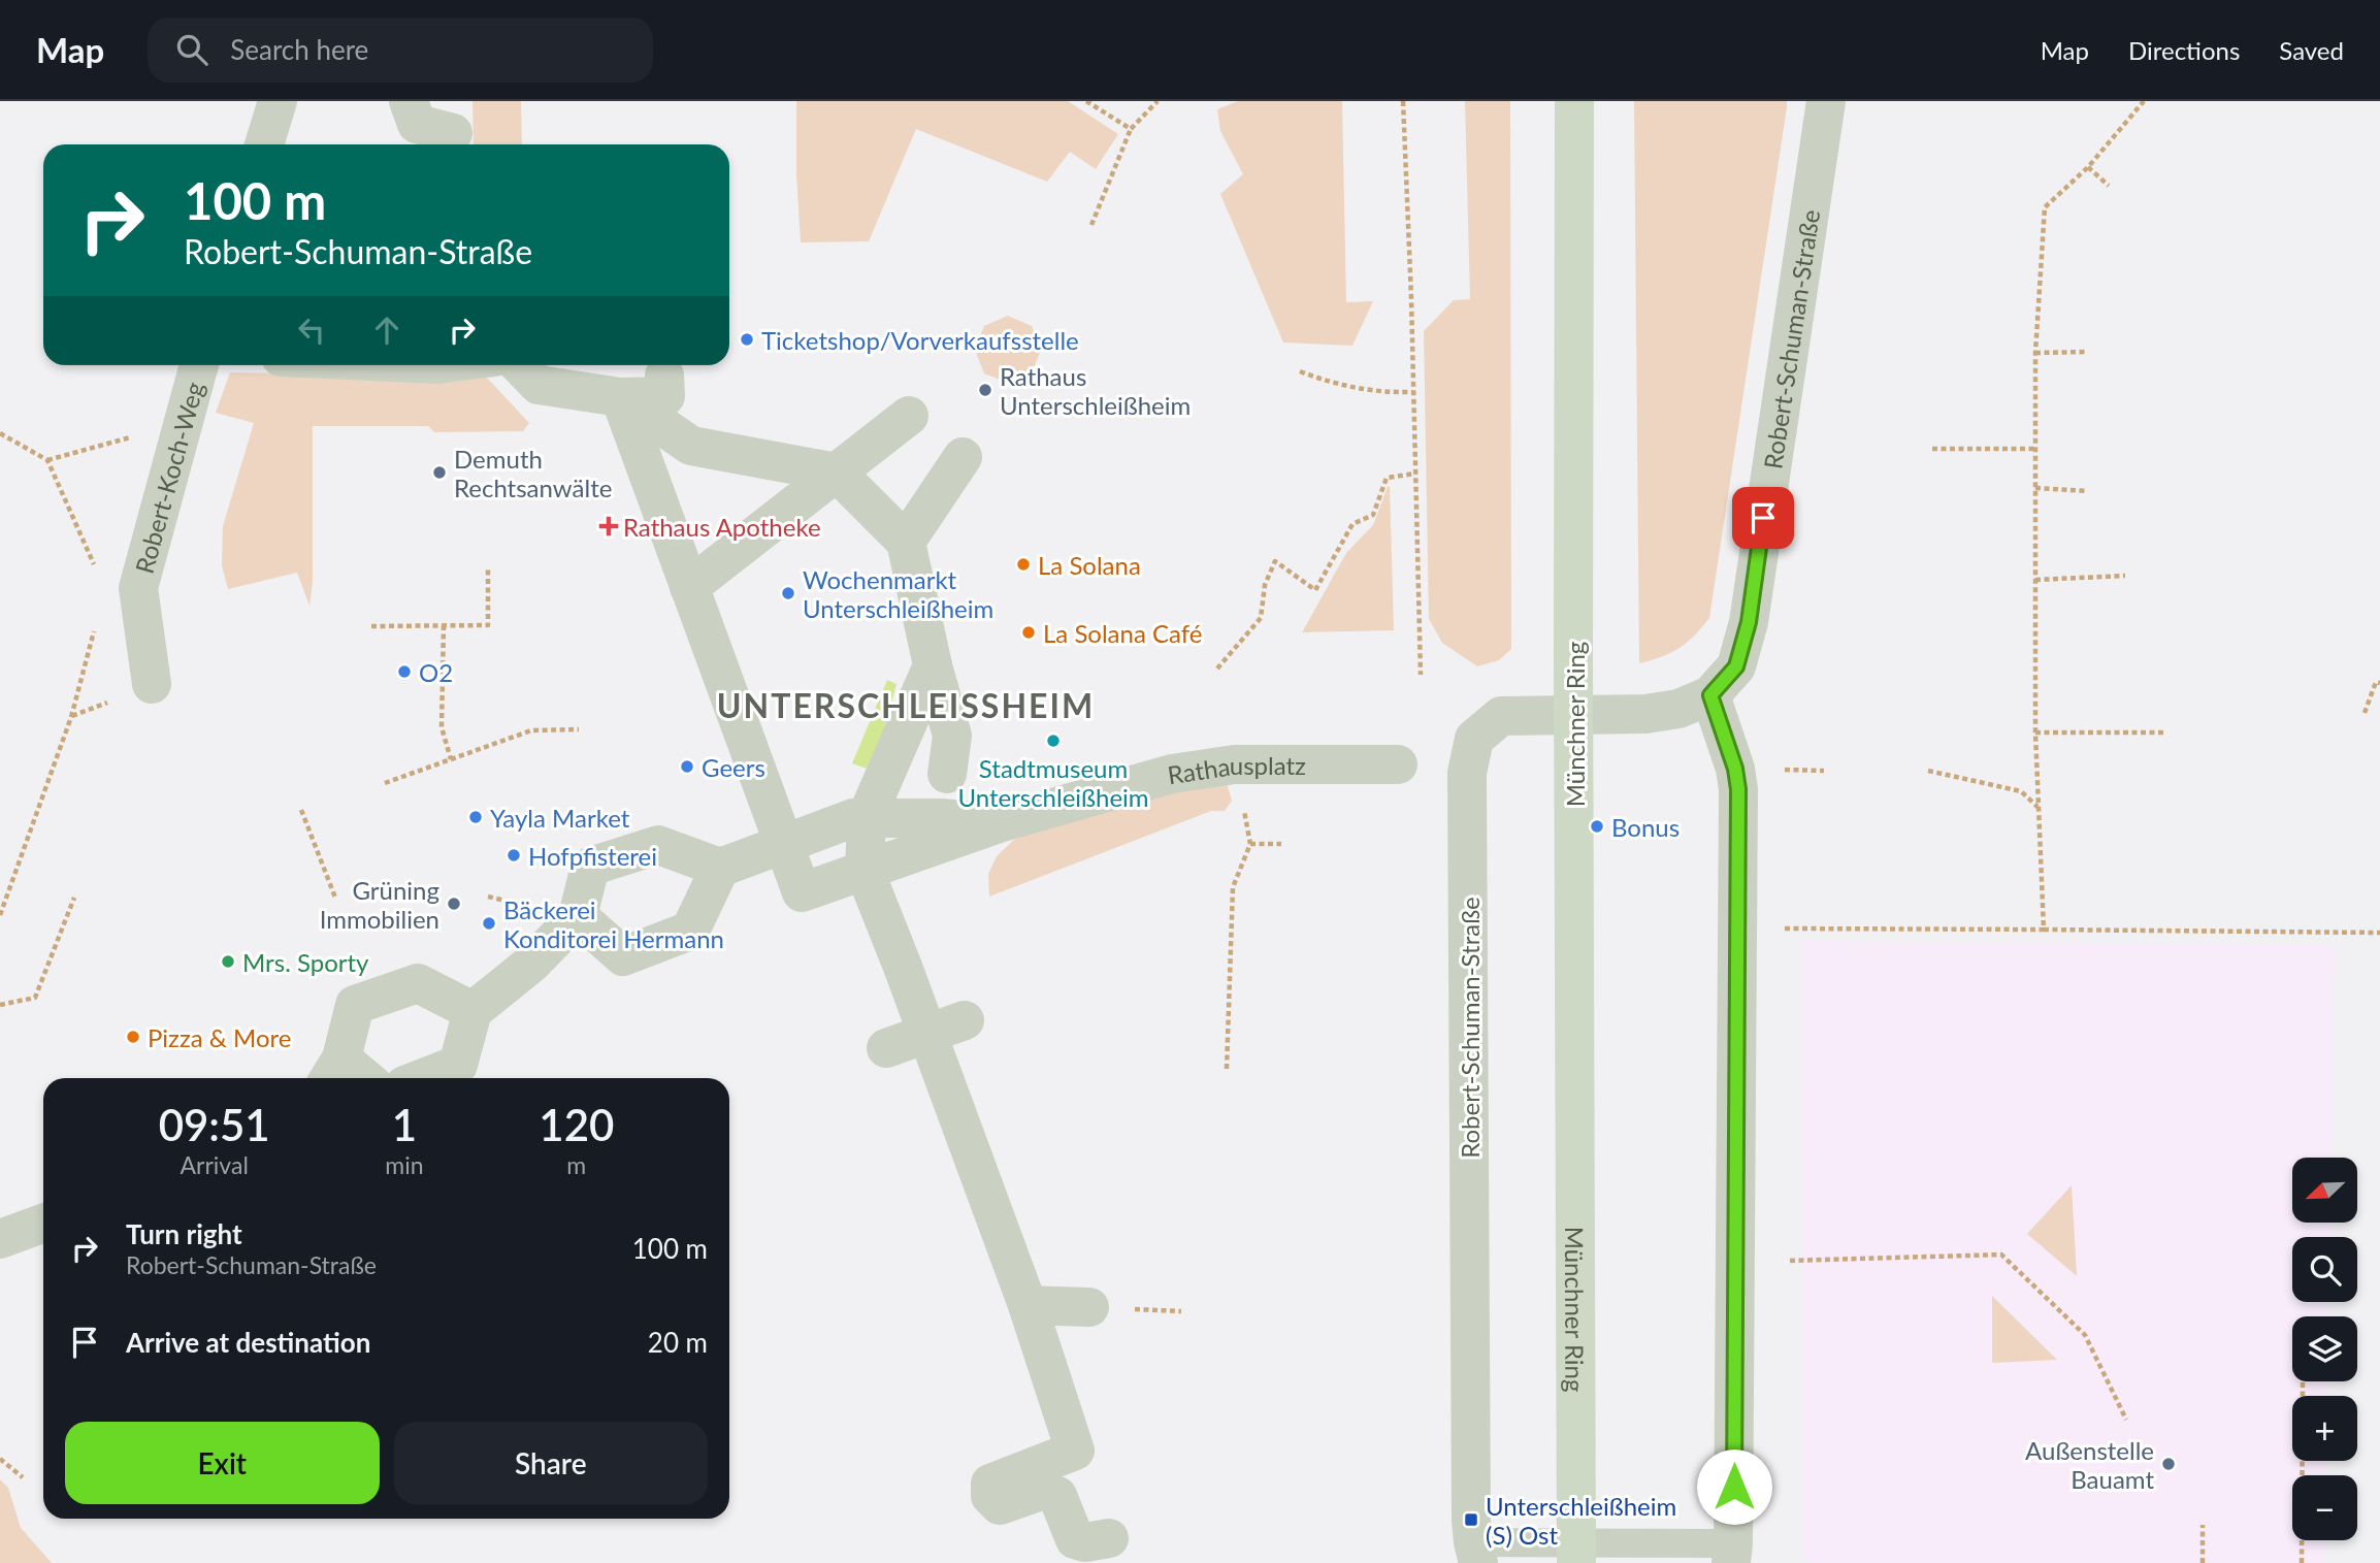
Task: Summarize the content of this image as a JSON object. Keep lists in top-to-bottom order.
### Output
{
  "streets": {
    "main road": ["Münchner Ring"],
    "street": ["Robert-Schuman-Straße", "Robert-Koch-Weg", "Rathausplatz"]
  },
  "districts": ["UNTERSCHLEISSHEIM"],
  "places": {
    "other": [
      "Ticketshop/Vorverkaufsstelle",
      "Rathaus Unterschleißheim",
      "Demuth Rechtsanwälte",
      "La Solana",
      "Wochenmarkt Unterschleißheim",
      "La Solana Café",
      "O2",
      "Stadtmuseum Unterschleißheim",
      "Geers",
      "Yayla Market",
      "Bonus",
      "Hofpfisterei",
      "Grüning Immobilien",
      "Bäckerei Konditorei Hermann",
      "Mrs. Sporty",
      "Pizza & More",
      "Außenstelle Bauamt"
    ],
    "health": ["Rathaus Apotheke"],
    "transit": ["Unterschleißheim (S) Ost"]
  },
  "north": "bottom left",
  "page": {
    "header": "Map",
    "search": "Search here",
    "nav": ["Map", "Directions", "Saved"],
    "turn": ["100 m", "Robert-Schuman-Straße"],
    "eta": [
      "09:51",
      "Arrival",
      "1",
      "min",
      "120",
      "m"
    ],
    "map_buttons": ["+", "−"],
    "list": [
      {
        "name": "Turn right",
        "note": "Robert-Schuman-Straße",
        "value": "100 m"
      },
      {
        "name": "Arrive at destination",
        "value": "20 m"
      }
    ],
    "buttons": ["Exit", "Share"]
  }
}
